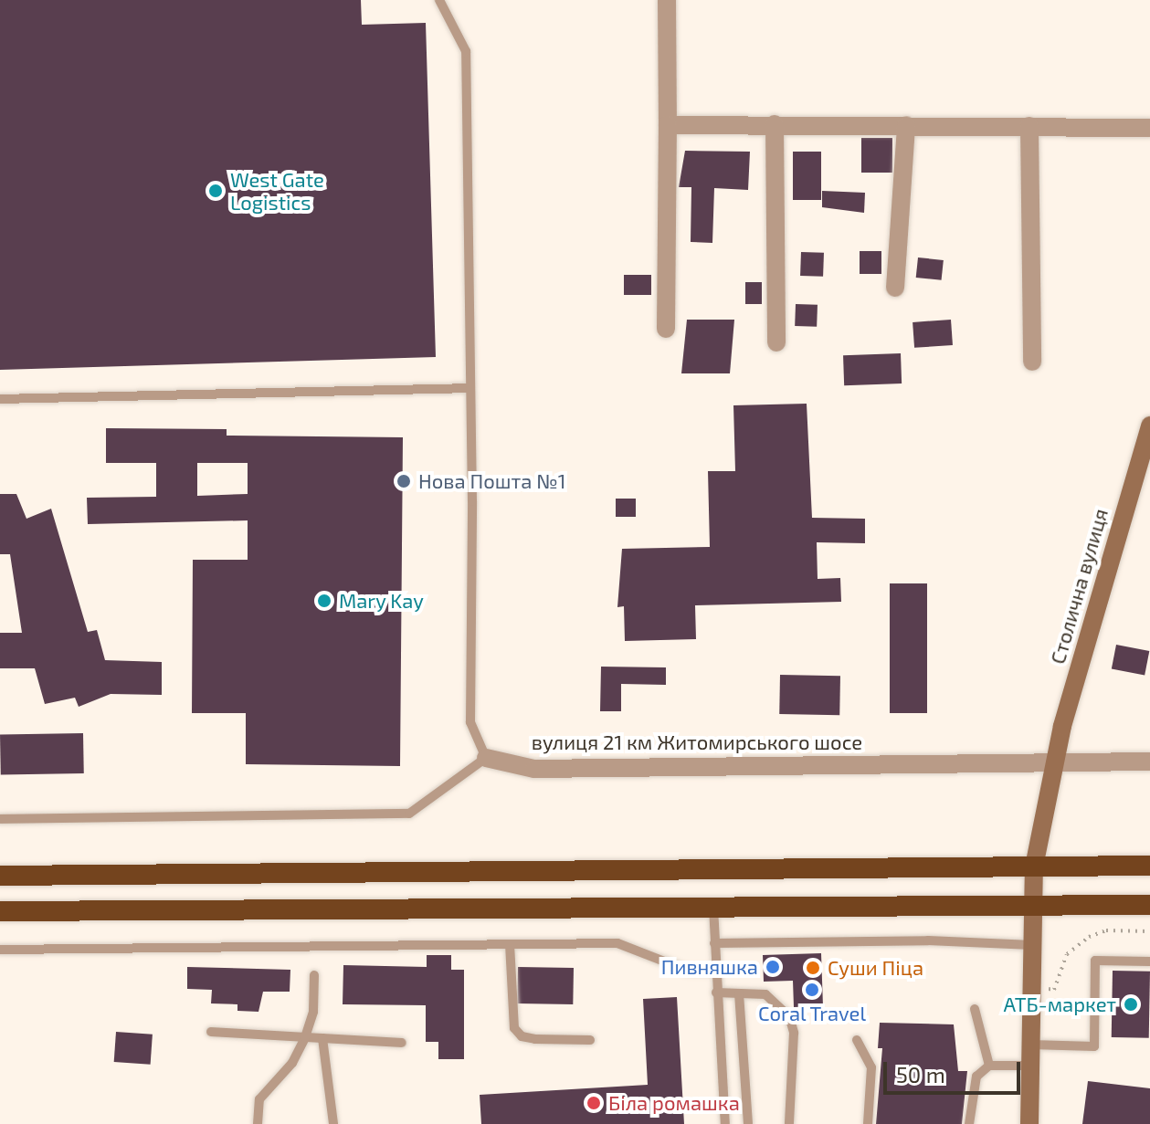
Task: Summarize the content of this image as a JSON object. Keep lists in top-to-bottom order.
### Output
{
  "streets": {
    "main road": ["Столична вулиця"],
    "street": ["вулиця 21 км Житомирського шосе"]
  },
  "crossings": [
    ["Столична вулиця", "вулиця 21 км Житомирського шосе"]
  ],
  "places": [
    "West Gate Logistics",
    "Нова Пошта №1",
    "Mary Kay",
    "Пивняшка",
    "Суши Піца",
    "Coral Travel",
    "АТБ-маркет",
    "Біла ромашка"
  ],
  "scale_bar": "50 m"
}
